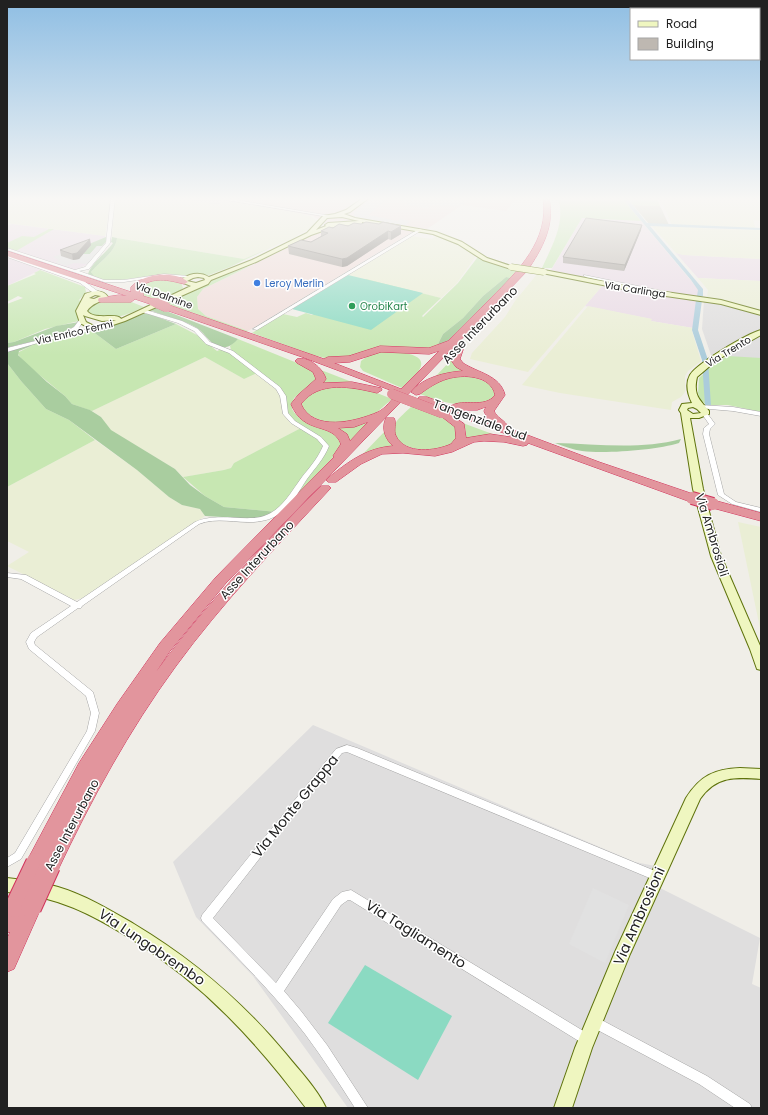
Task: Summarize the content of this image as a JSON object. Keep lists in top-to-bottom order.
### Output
{
  "streets": {
    "highway": ["Via Dalmine", "Asse Interurbano", "Tangenziale Sud"],
    "street": [
      "Via Carlinga",
      "Via Enrico Fermi",
      "Via Trento",
      "Via Ambrosioli",
      "Via Monte Grappa",
      "Via Ambrosioni",
      "Via Tagliamento",
      "Via Lungobrembo"
    ]
  },
  "crossings": [
    ["Via Dalmine", "Tangenziale Sud"],
    ["Asse Interurbano", "Tangenziale Sud"],
    ["Via Trento", "Via Ambrosioli"],
    ["Via Monte Grappa", "Via Ambrosioni"],
    ["Via Monte Grappa", "Via Tagliamento"],
    ["Via Ambrosioni", "Via Tagliamento"]
  ],
  "places": ["Leroy Merlin", "OrobiKart"],
  "legend": ["Road", "Building"]
}
